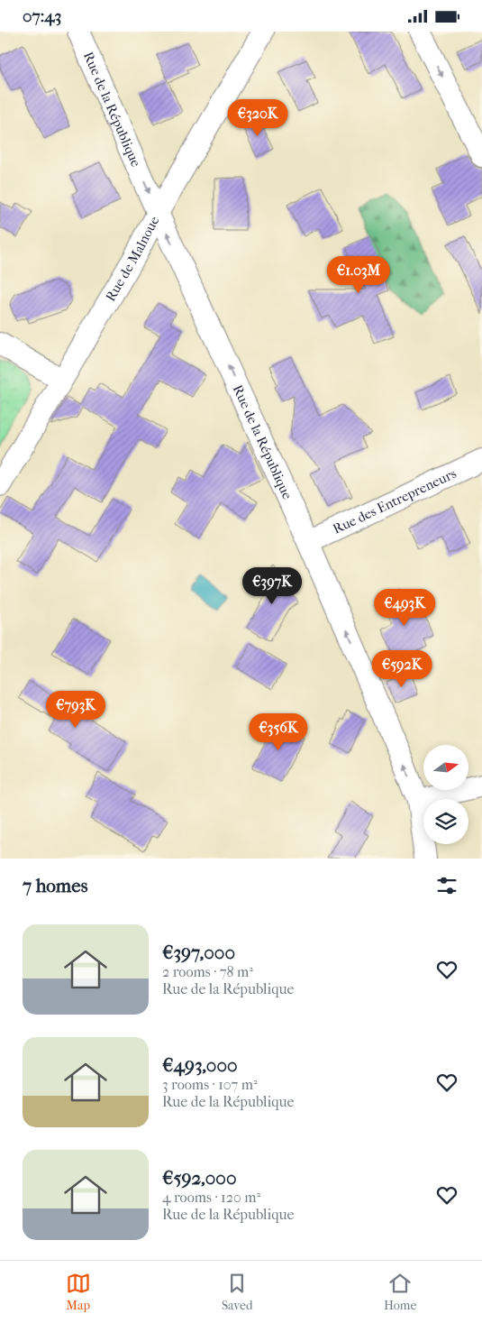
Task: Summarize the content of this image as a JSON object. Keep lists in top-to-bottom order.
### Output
{
  "streets": {
    "street": ["Rue de la République", "Rue de Malnoue", "Rue des Entrepreneurs"]
  },
  "crossings": [
    ["Rue de la République", "Rue de Malnoue"],
    ["Rue de la République", "Rue des Entrepreneurs"]
  ],
  "north": "right",
  "page": {
    "status": "07:43",
    "price": [
      "€320K",
      "€1.03M",
      "€397K",
      "€493K",
      "€592K",
      "€793K",
      "€356K"
    ],
    "heading": "7 homes",
    "list": [
      {
        "name": "€397,000",
        "note": "2 rooms · 78 m² · Rue de la République"
      },
      {
        "name": "€493,000",
        "note": "3 rooms · 107 m² · Rue de la République"
      },
      {
        "name": "€592,000",
        "note": "4 rooms · 120 m² · Rue de la République"
      }
    ],
    "tabs": ["Map", "Saved", "Home"]
  }
}
